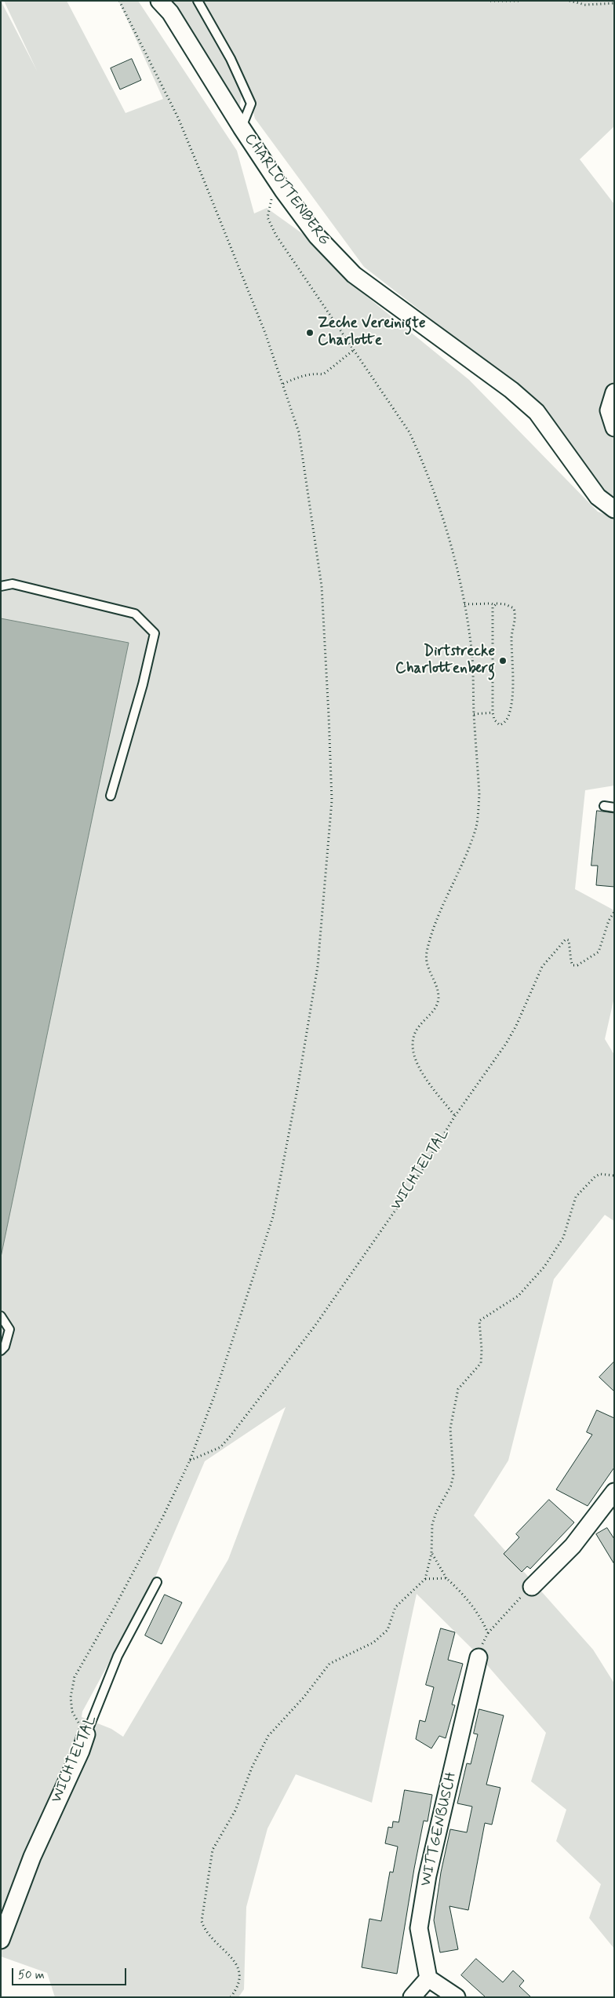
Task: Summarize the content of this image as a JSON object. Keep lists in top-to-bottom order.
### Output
{
  "streets": {
    "street": ["CHARLOTTENBERG", "WICHTELTAL", "WITTGENBUSCH"]
  },
  "places": ["Zeche Vereinigte Charlotte", "Dirtstrecke Charlottenberg"],
  "scale_bar": "50 m"
}
